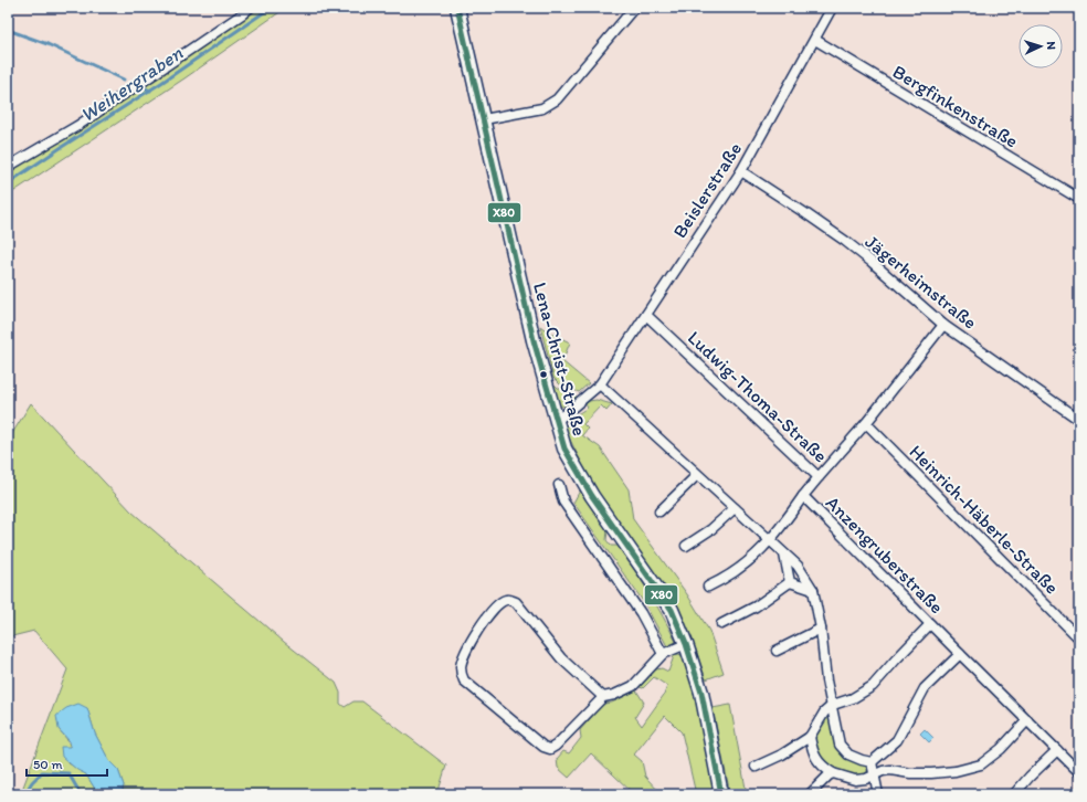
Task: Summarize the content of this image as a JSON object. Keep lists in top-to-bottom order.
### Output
{
  "streets": {
    "street": [
      "Bergfinkenstraße",
      "Beislerstraße",
      "Jägerheimstraße",
      "Lena-Christ-Straße",
      "Ludwig-Thoma-Straße",
      "Heinrich-Häberle-Straße",
      "Anzengruberstraße"
    ]
  },
  "crossings": [
    ["Bergfinkenstraße", "Beislerstraße"],
    ["Beislerstraße", "Jägerheimstraße"],
    ["Beislerstraße", "Lena-Christ-Straße"],
    ["Beislerstraße", "Ludwig-Thoma-Straße"],
    ["Jägerheimstraße", "Ludwig-Thoma-Straße"],
    ["Ludwig-Thoma-Straße", "Heinrich-Häberle-Straße"],
    ["Ludwig-Thoma-Straße", "Anzengruberstraße"]
  ],
  "water": ["Weihergraben"],
  "lines": ["transit line X80"],
  "scale_bar": "50 m",
  "north": "right"
}
